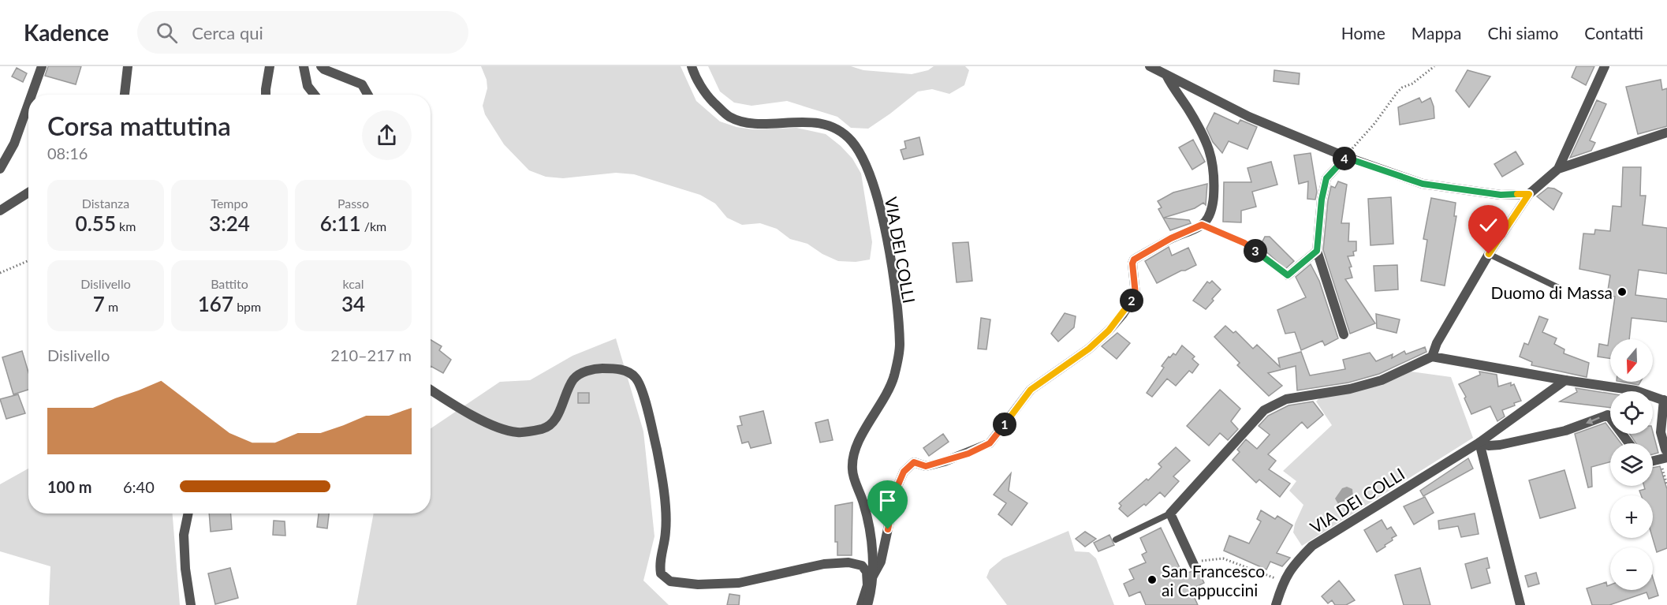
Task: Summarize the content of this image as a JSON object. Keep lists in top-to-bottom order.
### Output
{
  "streets": {
    "street": ["VIA DEI COLLI"]
  },
  "places": ["Duomo di Massa", "San Francesco ai Cappuccini"],
  "north": "bottom",
  "page": {
    "header": "Kadence",
    "search": "Cerca qui",
    "nav": [
      "Home",
      "Mappa",
      "Chi siamo",
      "Contatti"
    ],
    "heading": ["Corsa mattutina", "08:16"],
    "pins": [
      "4",
      "3",
      "2",
      "1"
    ],
    "stats": [
      ["Distanza", "0.55 km"],
      ["Tempo", "3:24"],
      ["Passo", "6:11 /km"],
      ["Dislivello", "7 m"],
      ["Battito", "167 bpm"],
      ["kcal", "34"]
    ],
    "chart": ["Dislivello", "210–217 m"],
    "map_buttons": ["+", "−"],
    "list": [
      {
        "name": "100 m",
        "note": "6:40"
      }
    ]
  }
}
